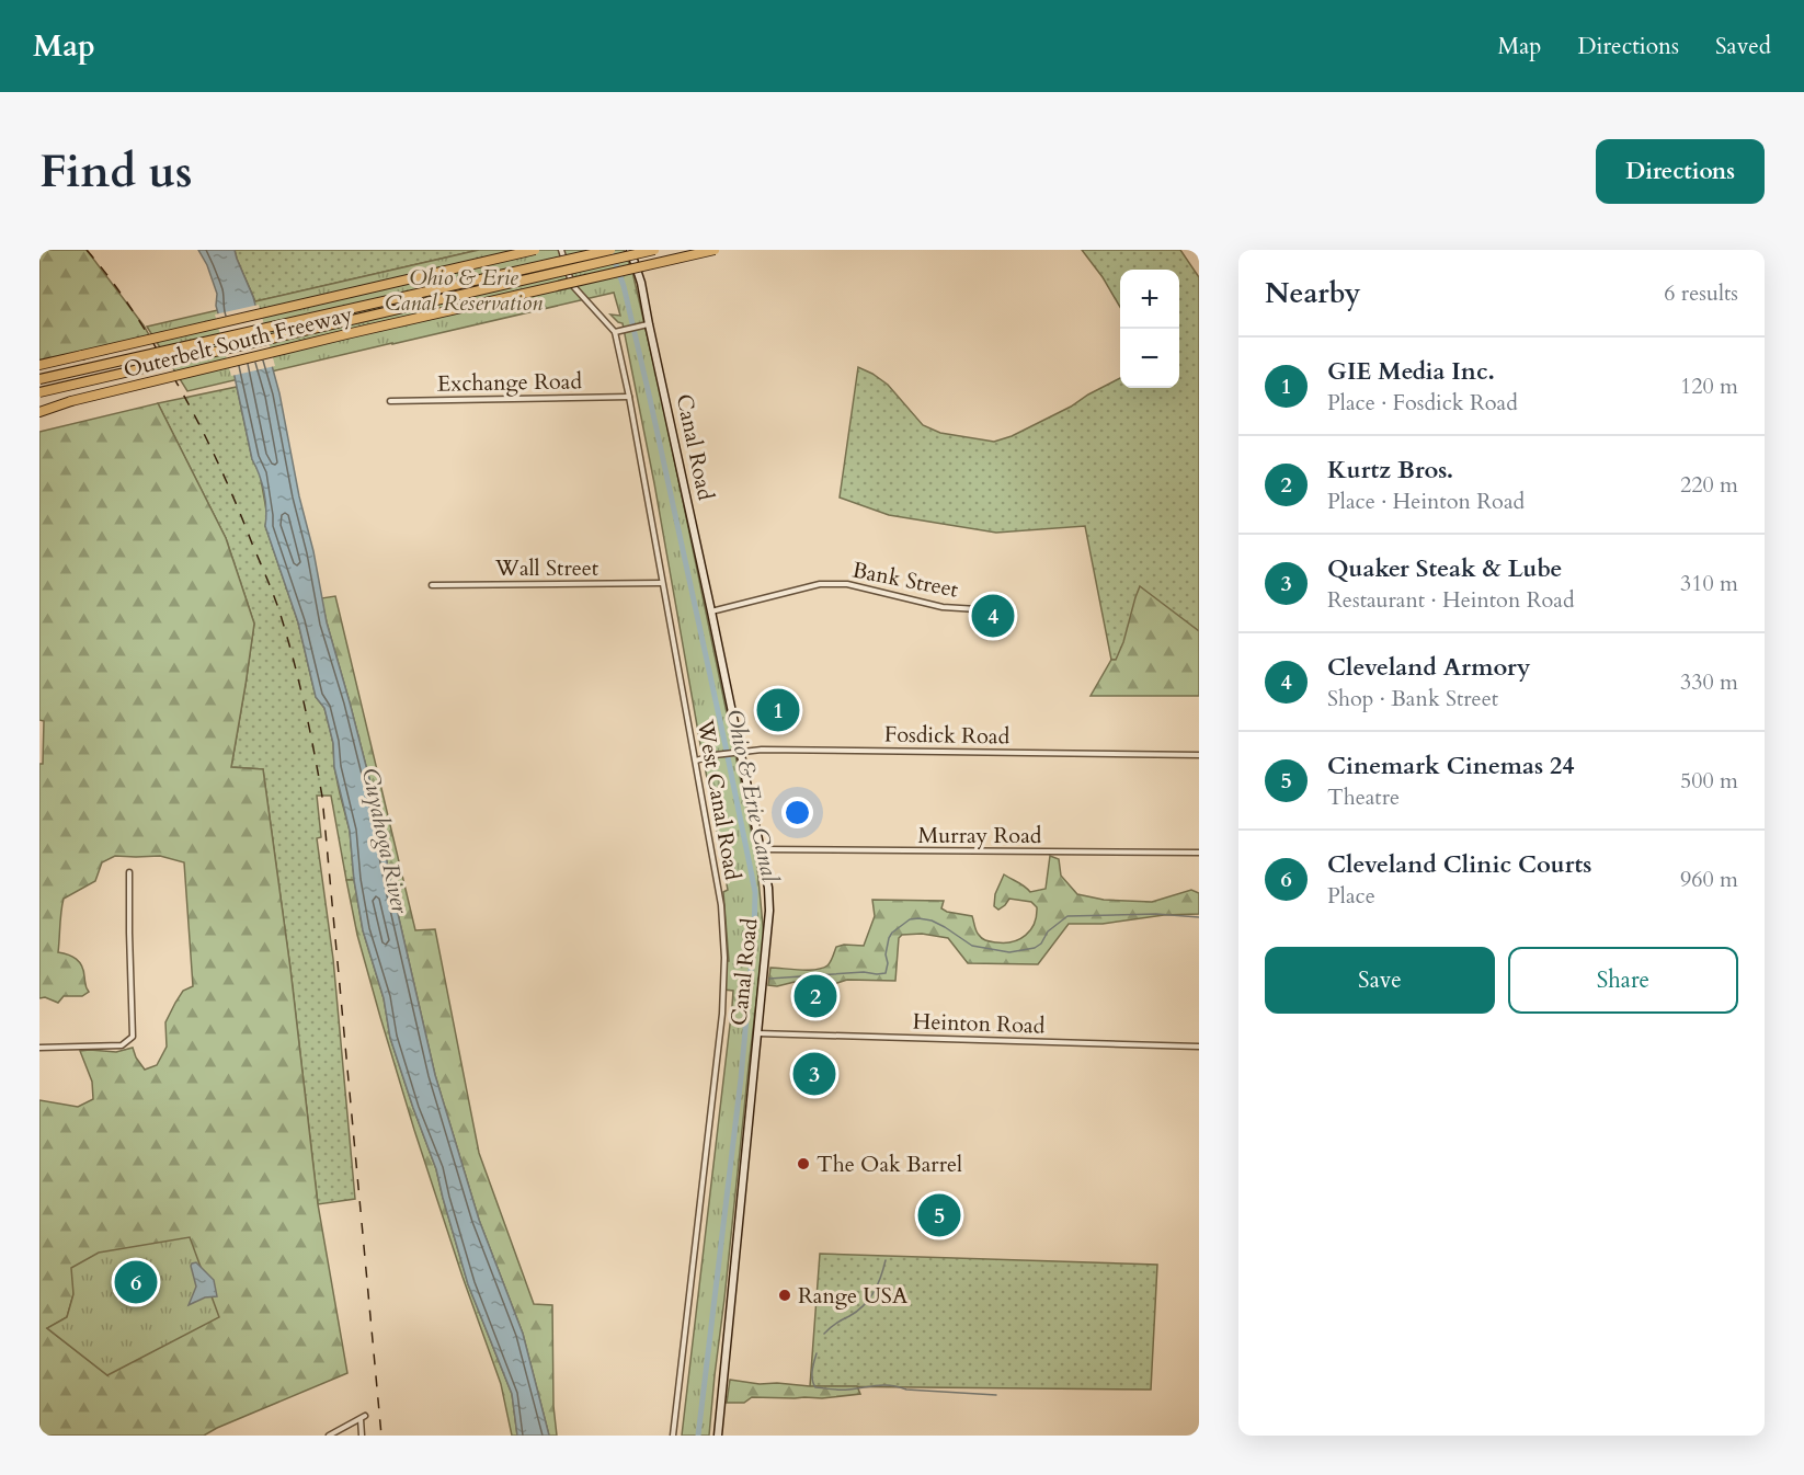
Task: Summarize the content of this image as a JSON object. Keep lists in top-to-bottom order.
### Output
{
  "streets": {
    "highway": ["Outerbelt South Freeway"],
    "main road": ["Canal Road"],
    "street": [
      "Exchange Road",
      "Wall Street",
      "Bank Street",
      "Fosdick Road",
      "West Canal Road",
      "Murray Road",
      "Heinton Road"
    ]
  },
  "crossings": [
    ["Exchange Road", "West Canal Road"],
    ["Canal Road", "Bank Street"],
    ["Canal Road", "Fosdick Road"],
    ["Canal Road", "Murray Road"],
    ["Canal Road", "Heinton Road"],
    ["Wall Street", "West Canal Road"],
    ["Fosdick Road", "West Canal Road"]
  ],
  "water": ["Ohio & Erie Canal", "Cuyahoga River"],
  "parks": ["Ohio & Erie Canal Reservation"],
  "places": ["The Oak Barrel", "Range USA"],
  "page": {
    "header": "Map",
    "nav": ["Map", "Directions", "Saved"],
    "buttons": [
      "Directions",
      ["Save", "Share"]
    ],
    "title": "Find us",
    "heading": ["Nearby", "6 results"],
    "map_buttons": ["+", "−"],
    "list": [
      {
        "mark": "1",
        "name": "GIE Media Inc.",
        "note": "Place · Fosdick Road",
        "value": "120 m"
      },
      {
        "mark": "2",
        "name": "Kurtz Bros.",
        "note": "Place · Heinton Road",
        "value": "220 m"
      },
      {
        "mark": "3",
        "name": "Quaker Steak & Lube",
        "note": "Restaurant · Heinton Road",
        "value": "310 m"
      },
      {
        "mark": "4",
        "name": "Cleveland Armory",
        "note": "Shop · Bank Street",
        "value": "330 m"
      },
      {
        "mark": "5",
        "name": "Cinemark Cinemas 24",
        "note": "Theatre",
        "value": "500 m"
      },
      {
        "mark": "6",
        "name": "Cleveland Clinic Courts",
        "note": "Place",
        "value": "960 m"
      }
    ],
    "pins": [
      "4",
      "1",
      "2",
      "3",
      "5",
      "6"
    ]
  }
}
